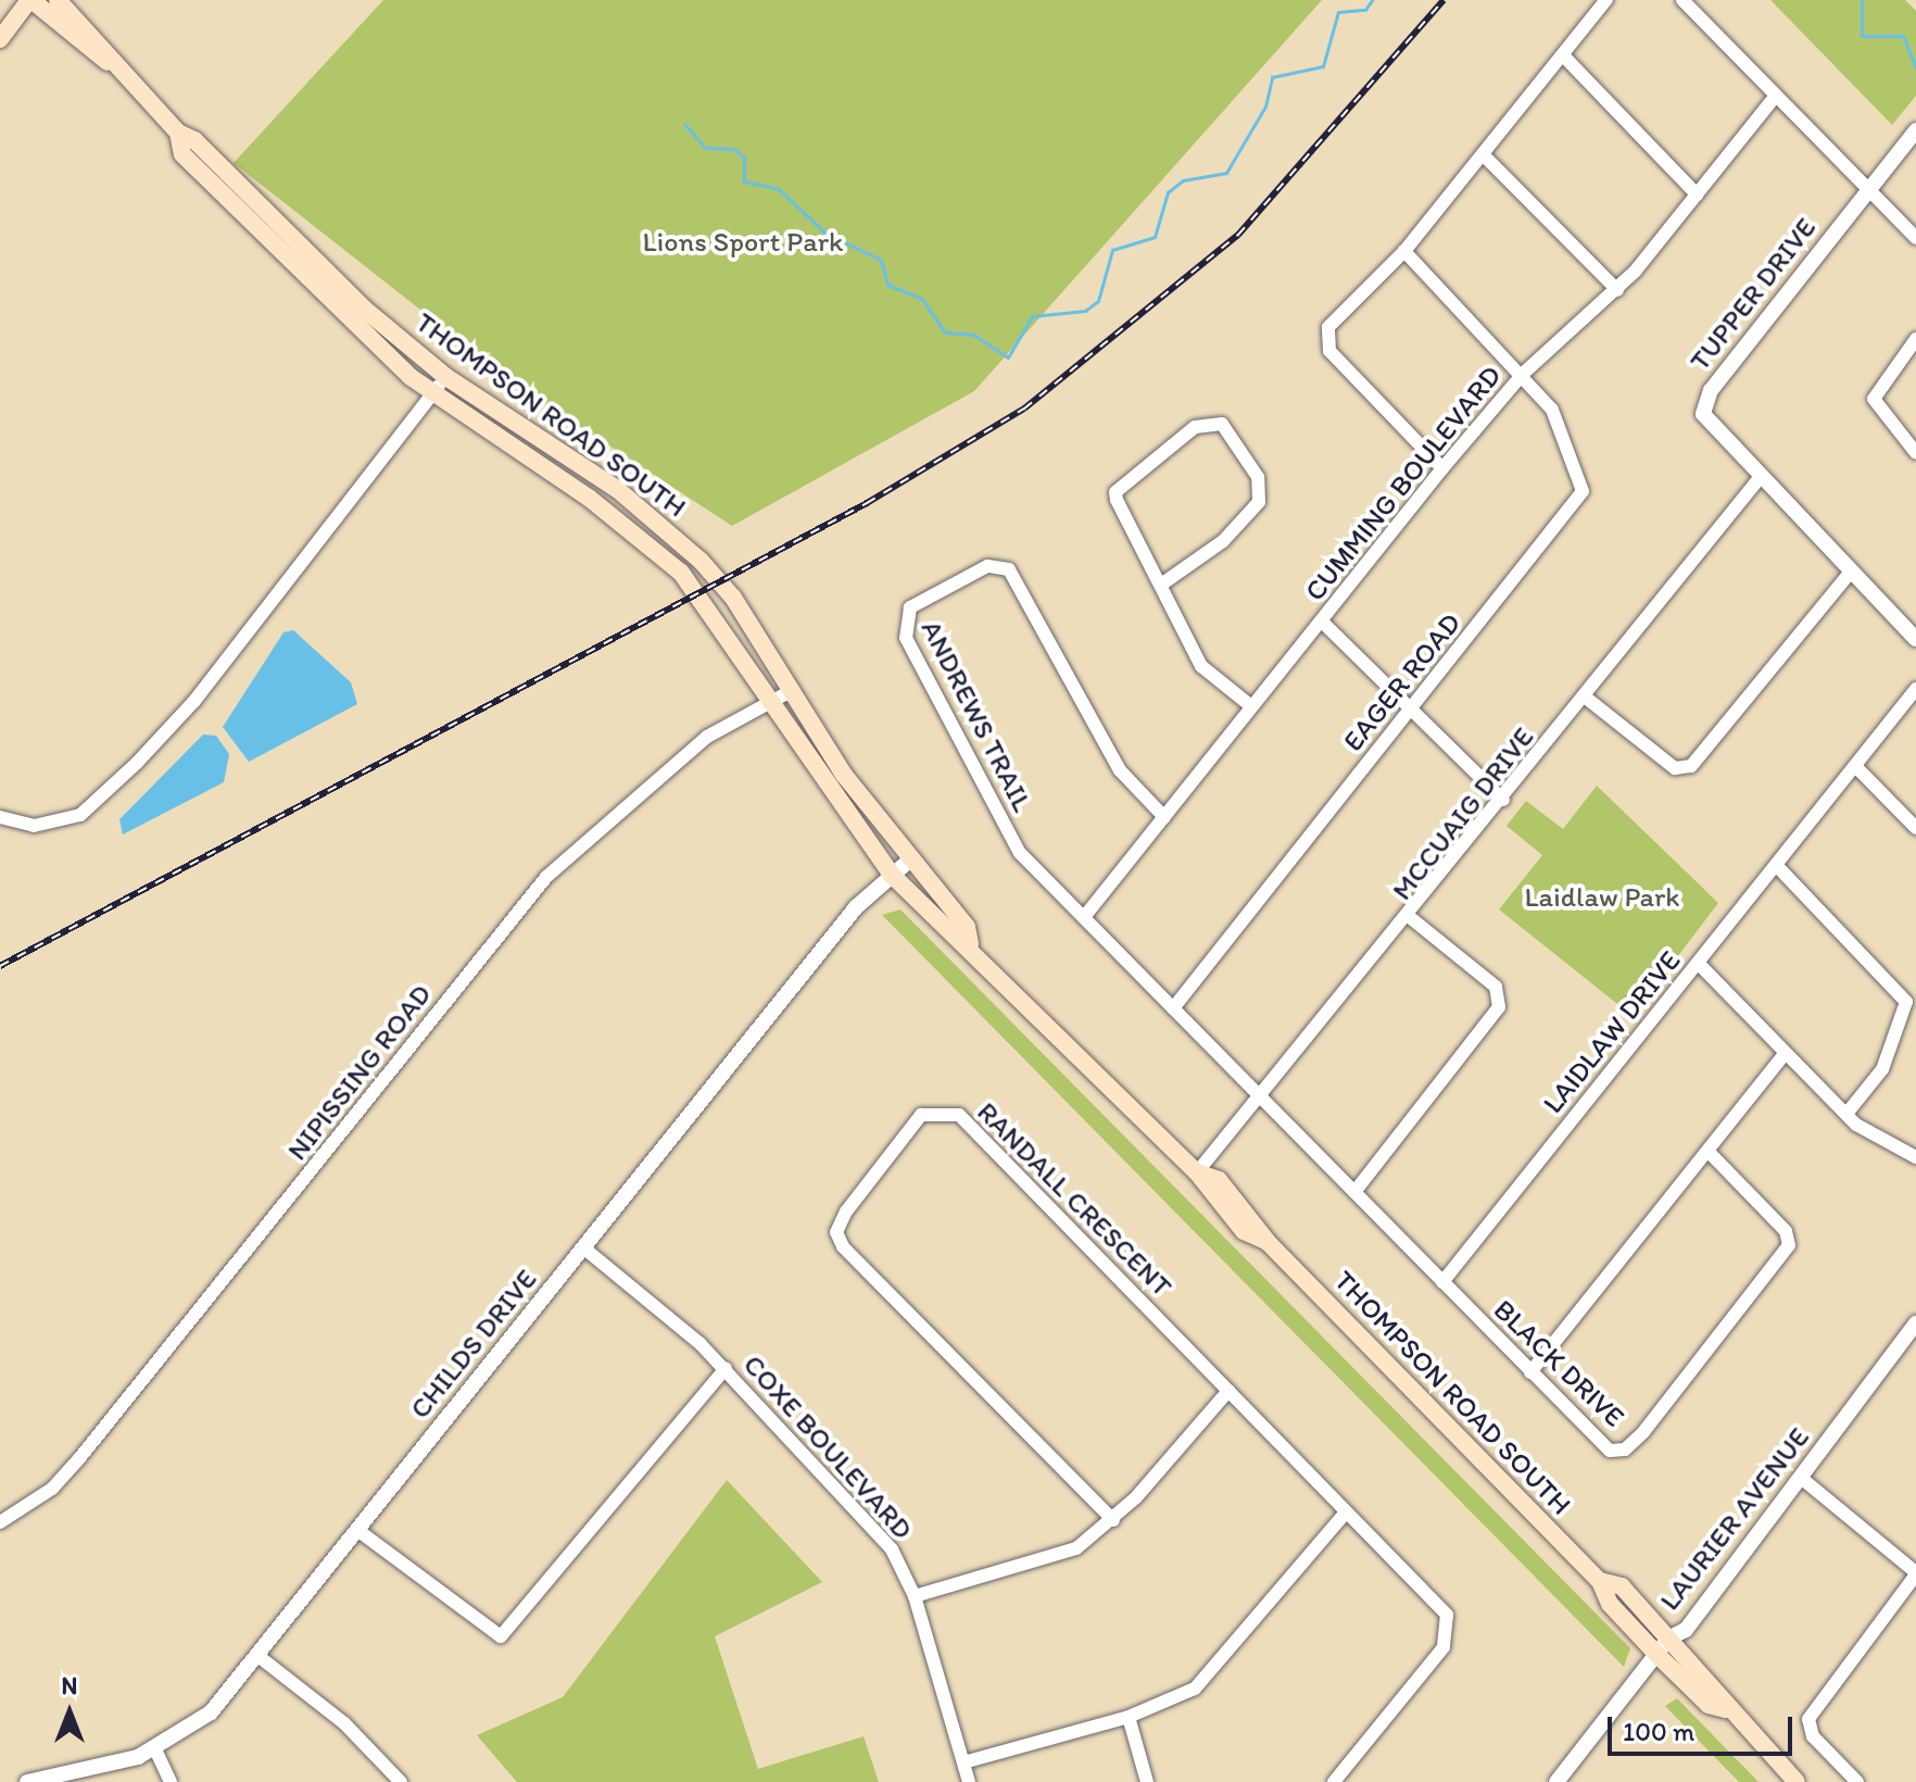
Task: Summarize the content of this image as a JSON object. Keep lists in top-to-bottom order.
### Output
{
  "streets": {
    "main road": ["THOMPSON ROAD SOUTH"],
    "street": [
      "TUPPER DRIVE",
      "CUMMING BOULEVARD",
      "EAGER ROAD",
      "ANDREWS TRAIL",
      "MCCUAIG DRIVE",
      "LAIDLAW DRIVE",
      "NIPISSING ROAD",
      "RANDALL CRESCENT",
      "CHILDS DRIVE",
      "BLACK DRIVE",
      "COXE BOULEVARD",
      "LAURIER AVENUE"
    ]
  },
  "crossings": [
    ["TUPPER DRIVE", "MCCUAIG DRIVE"],
    ["THOMPSON ROAD SOUTH", "MCCUAIG DRIVE"],
    ["THOMPSON ROAD SOUTH", "NIPISSING ROAD"],
    ["THOMPSON ROAD SOUTH", "CHILDS DRIVE"],
    ["THOMPSON ROAD SOUTH", "LAURIER AVENUE"],
    ["CUMMING BOULEVARD", "EAGER ROAD"],
    ["CUMMING BOULEVARD", "ANDREWS TRAIL"],
    ["EAGER ROAD", "ANDREWS TRAIL"],
    ["ANDREWS TRAIL", "MCCUAIG DRIVE"],
    ["ANDREWS TRAIL", "BLACK DRIVE"],
    ["MCCUAIG DRIVE", "BLACK DRIVE"],
    ["LAIDLAW DRIVE", "BLACK DRIVE"],
    ["CHILDS DRIVE", "COXE BOULEVARD"]
  ],
  "parks": ["Lions Sport Park", "Laidlaw Park"],
  "scale_bar": "100 m",
  "north": "top"
}
